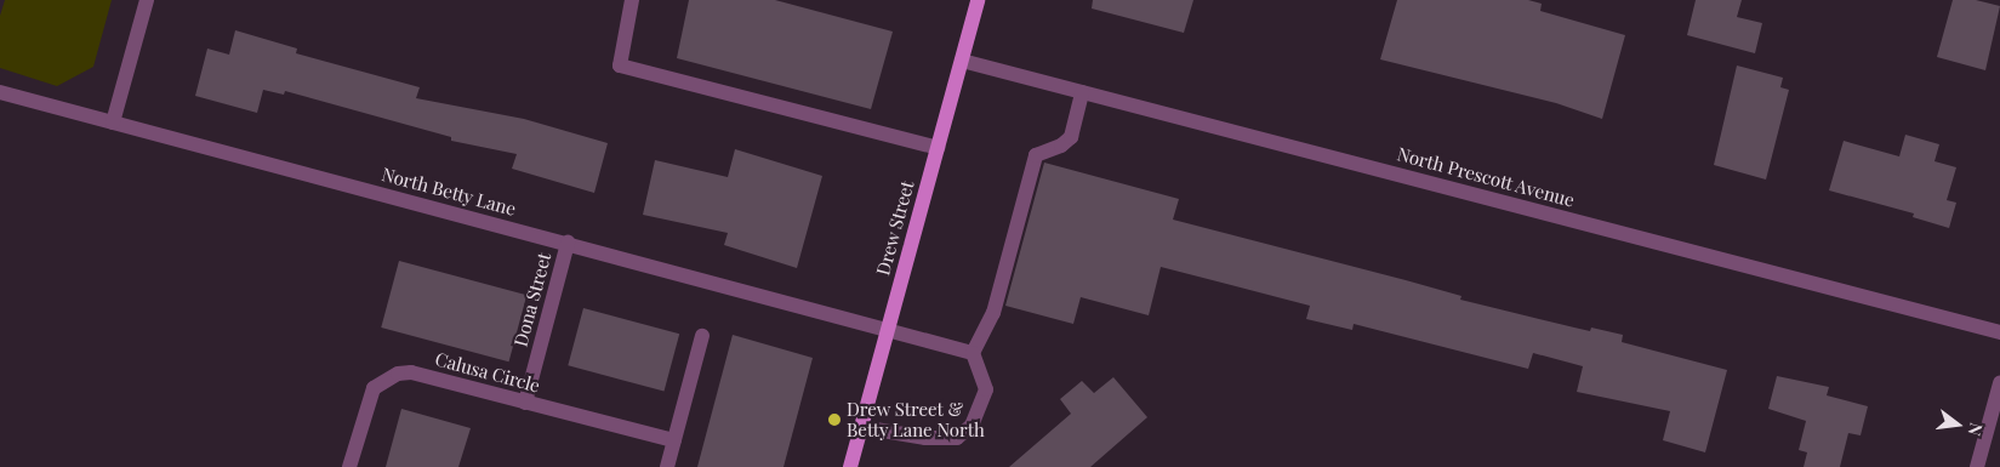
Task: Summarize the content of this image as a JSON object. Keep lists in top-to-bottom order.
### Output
{
  "streets": {
    "main road": ["Drew Street"],
    "street": [
      "North Prescott Avenue",
      "North Betty Lane",
      "Dona Street",
      "Calusa Circle"
    ]
  },
  "crossings": [
    ["North Prescott Avenue", "Drew Street"],
    ["North Betty Lane", "Drew Street"],
    ["North Betty Lane", "Dona Street"],
    ["Dona Street", "Calusa Circle"]
  ],
  "places": ["Drew Street & Betty Lane North"],
  "north": "right"
}
